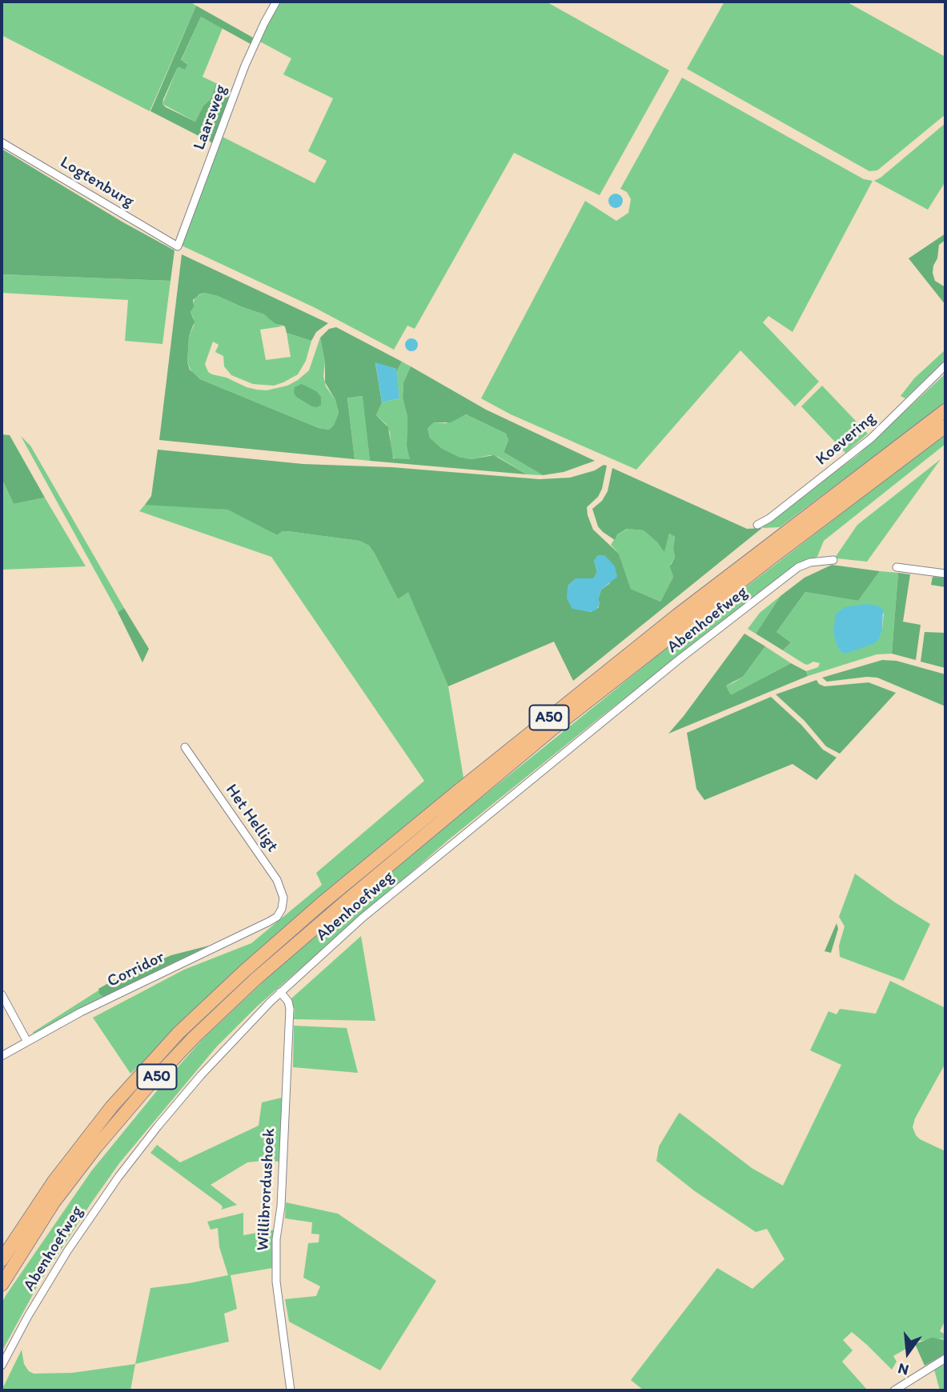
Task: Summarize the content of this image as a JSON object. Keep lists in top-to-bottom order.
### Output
{
  "streets": {
    "highway": ["A50"],
    "street": [
      "Laarsweg",
      "Logtenburg",
      "Koevering",
      "Abenhoefweg",
      "Het Helligt",
      "Corridor",
      "Willibrordushoek"
    ]
  },
  "crossings": [
    ["Laarsweg", "Logtenburg"],
    ["Abenhoefweg", "Willibrordushoek"],
    ["Het Helligt", "Corridor"]
  ],
  "north": "bottom"
}
